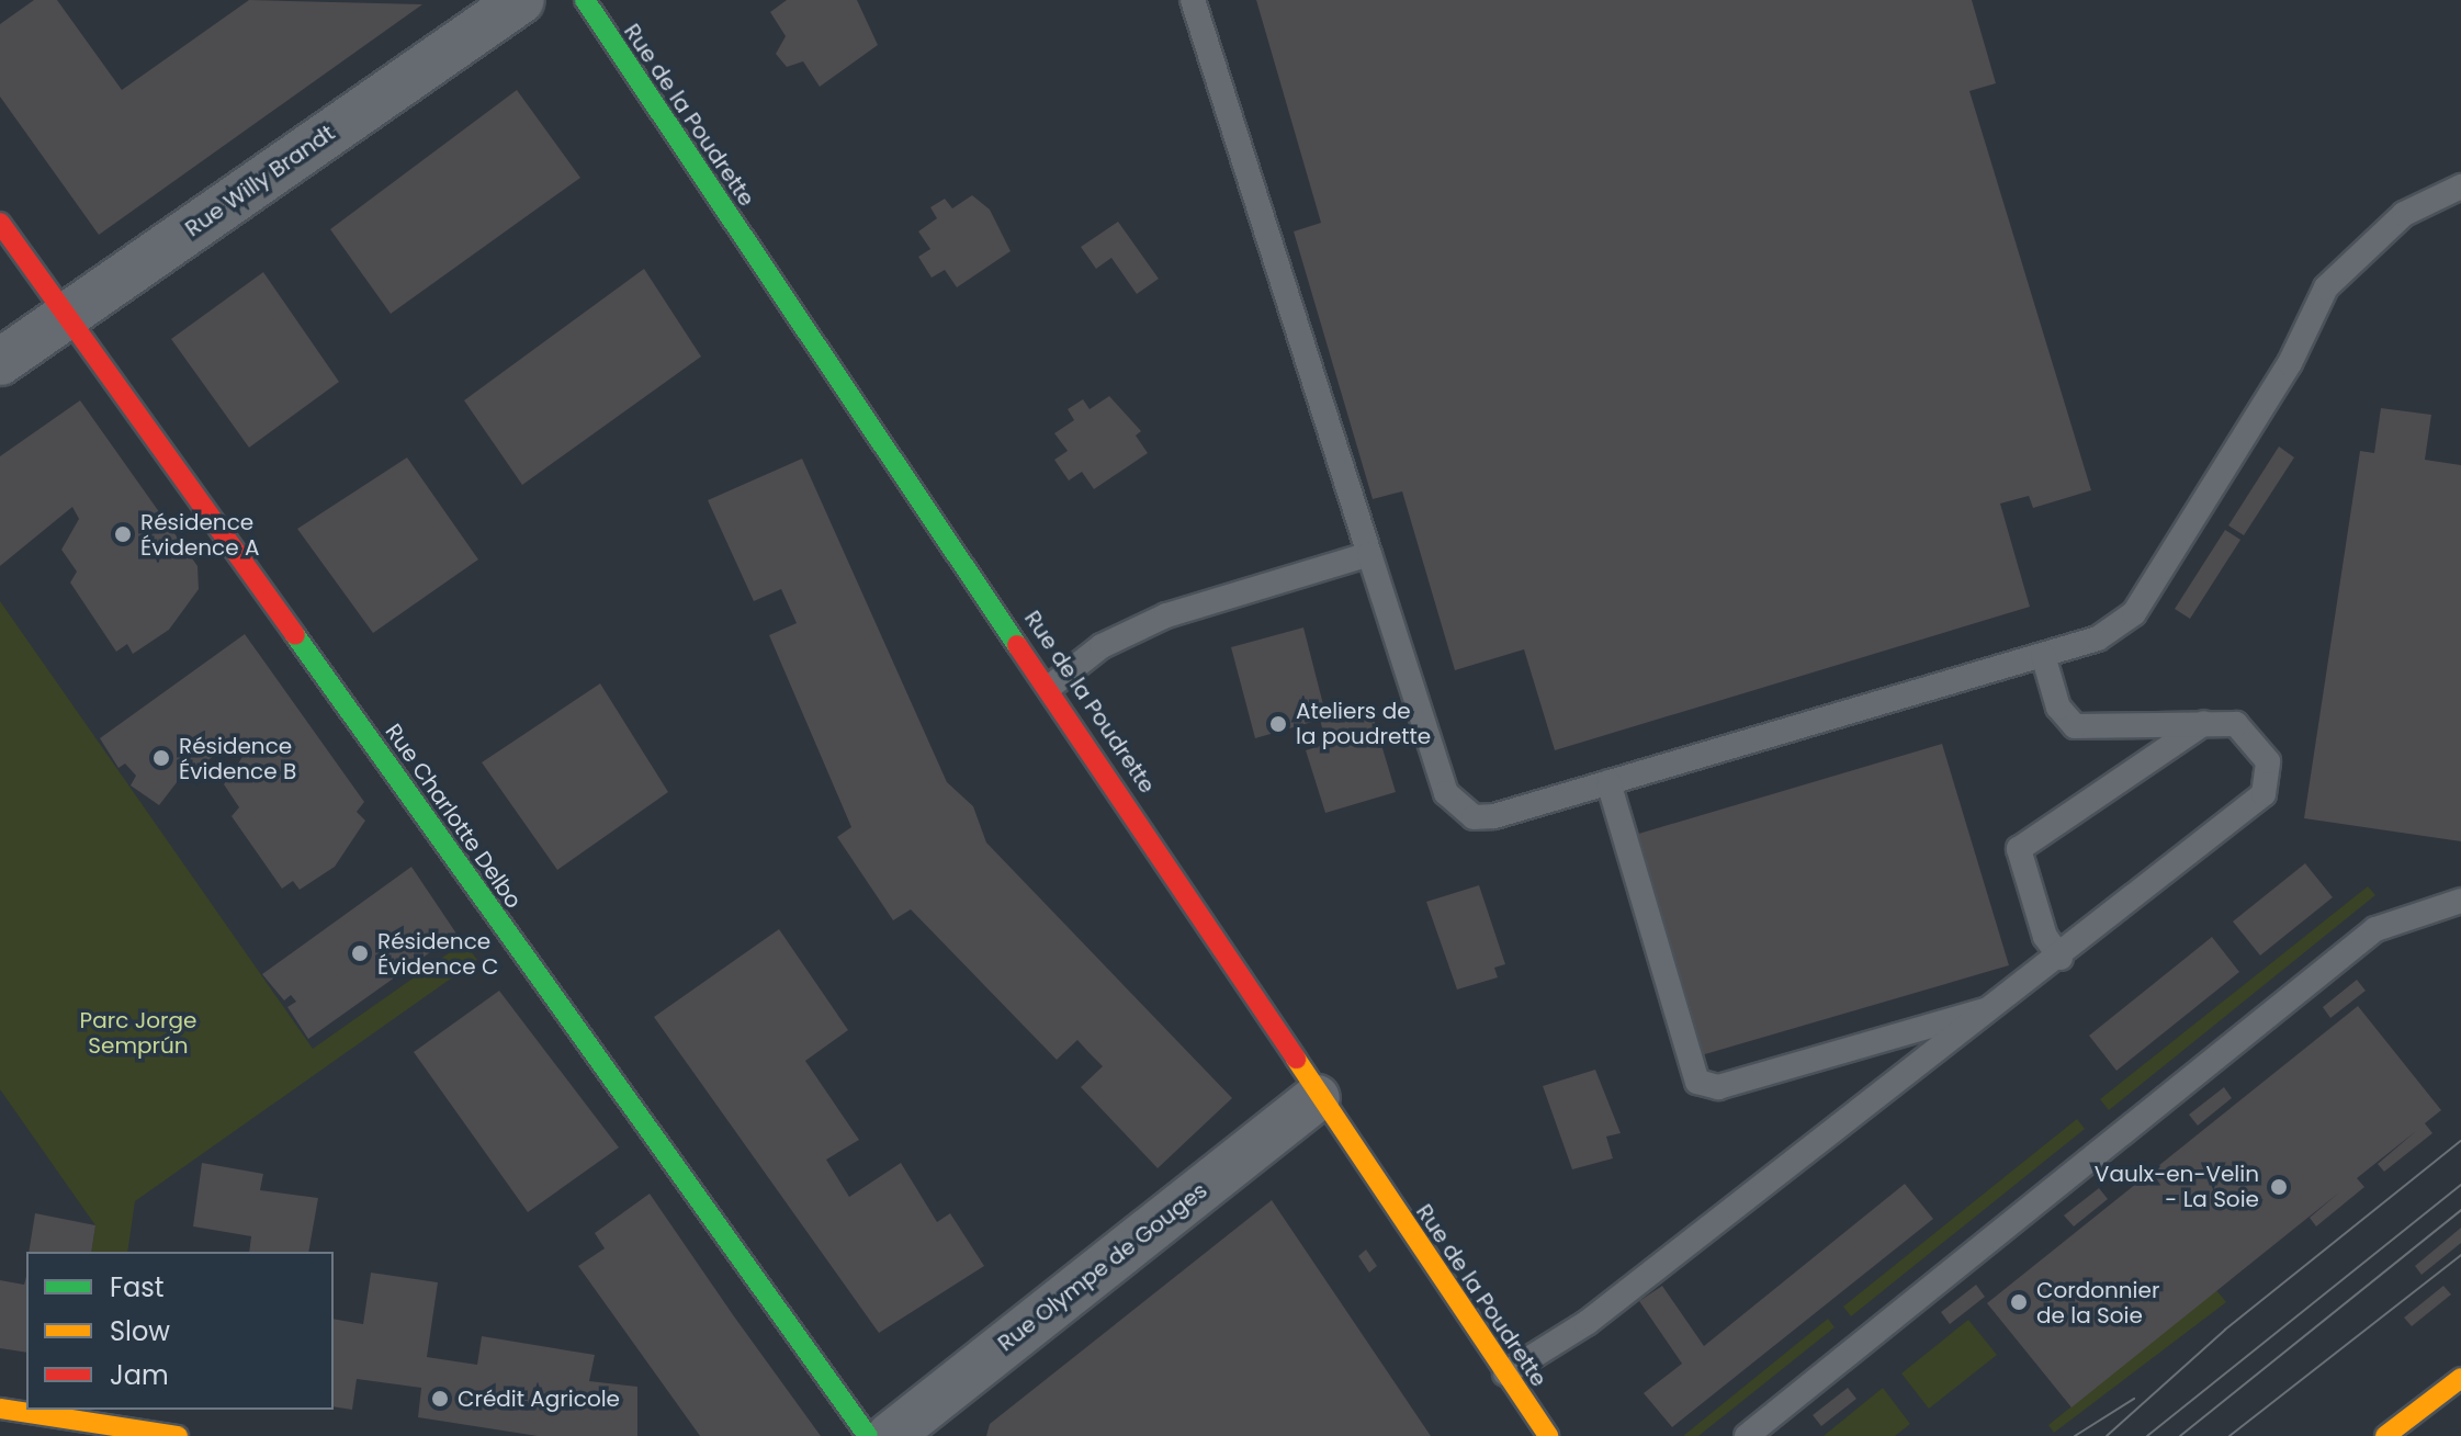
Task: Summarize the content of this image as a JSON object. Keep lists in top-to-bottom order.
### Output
{
  "streets": {
    "street": [
      "Rue de la Poudrette",
      "Rue Willy Brandt",
      "Rue Charlotte Delbo",
      "Rue Olympe de Gouges"
    ]
  },
  "crossings": [
    ["Rue de la Poudrette", "Rue Olympe de Gouges"],
    ["Rue Willy Brandt", "Rue Charlotte Delbo"]
  ],
  "parks": ["Parc Jorge Semprún"],
  "places": [
    "Résidence Évidence A",
    "Ateliers de la poudrette",
    "Résidence Évidence B",
    "Résidence Évidence C",
    "Vaulx-en-Velin - La Soie",
    "Cordonnier de la Soie",
    "Crédit Agricole"
  ],
  "legend": ["Fast", "Slow", "Jam"]
}
